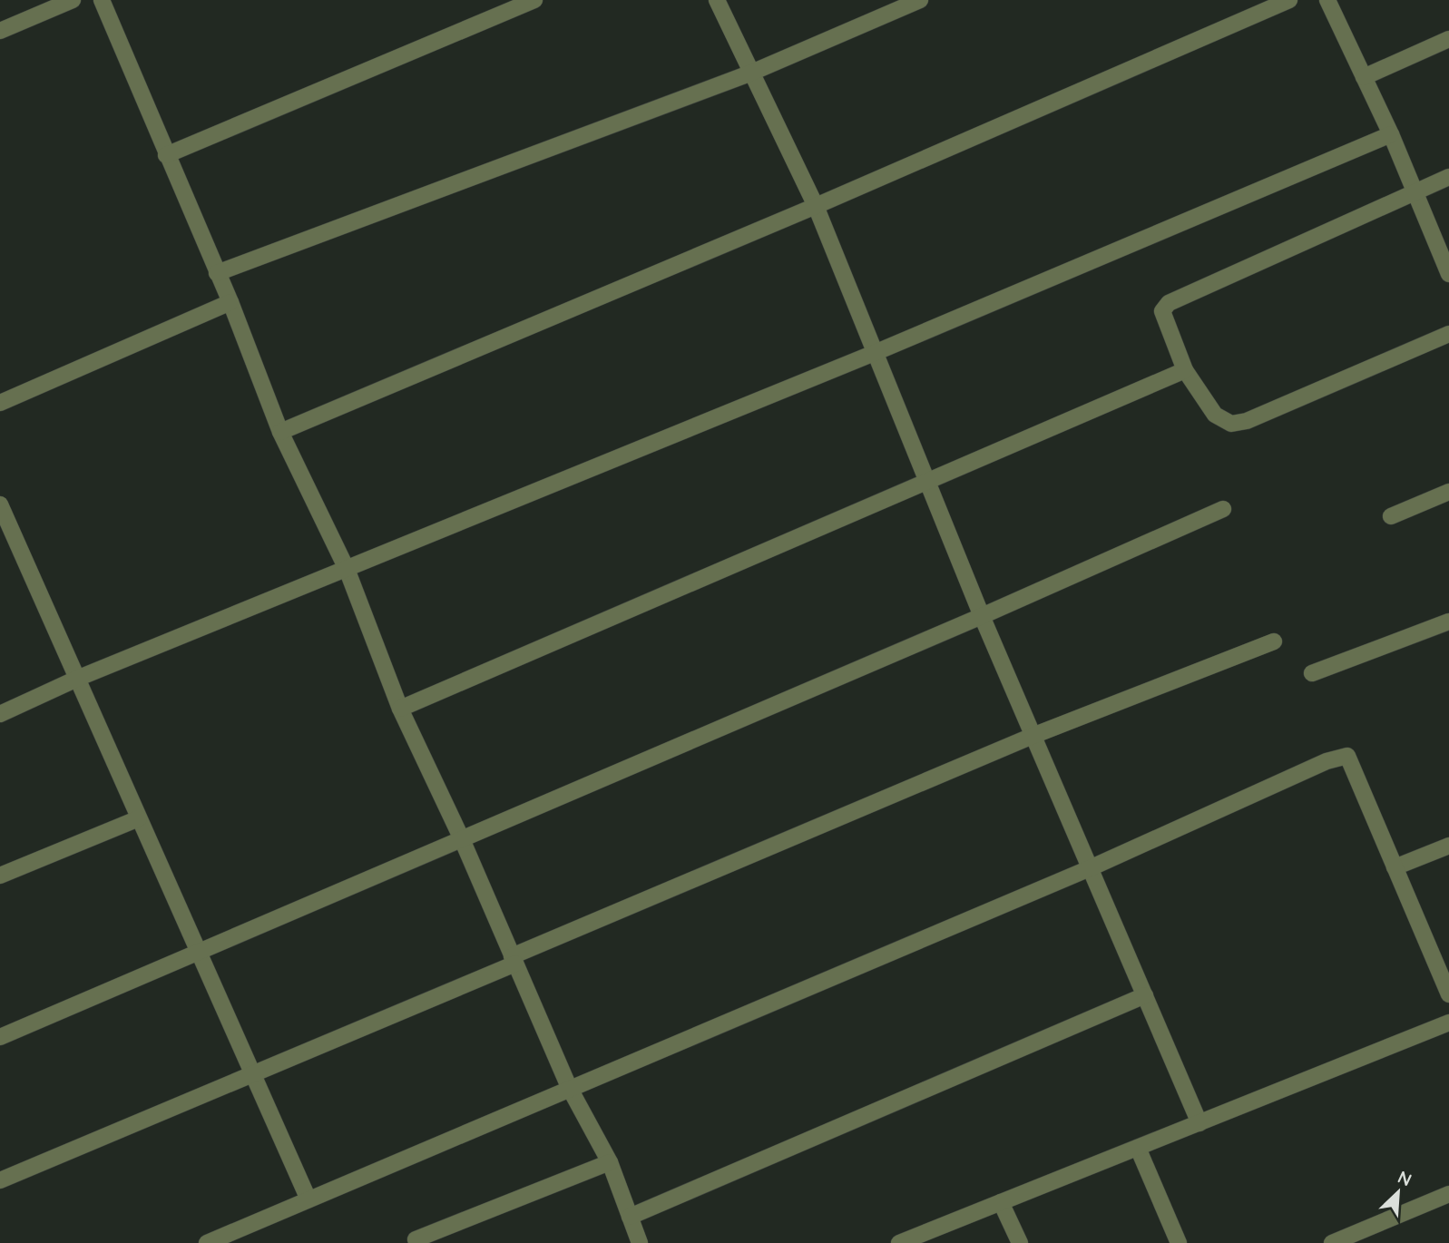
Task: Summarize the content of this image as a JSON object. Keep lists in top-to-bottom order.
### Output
{
  "north": "top right"
}
